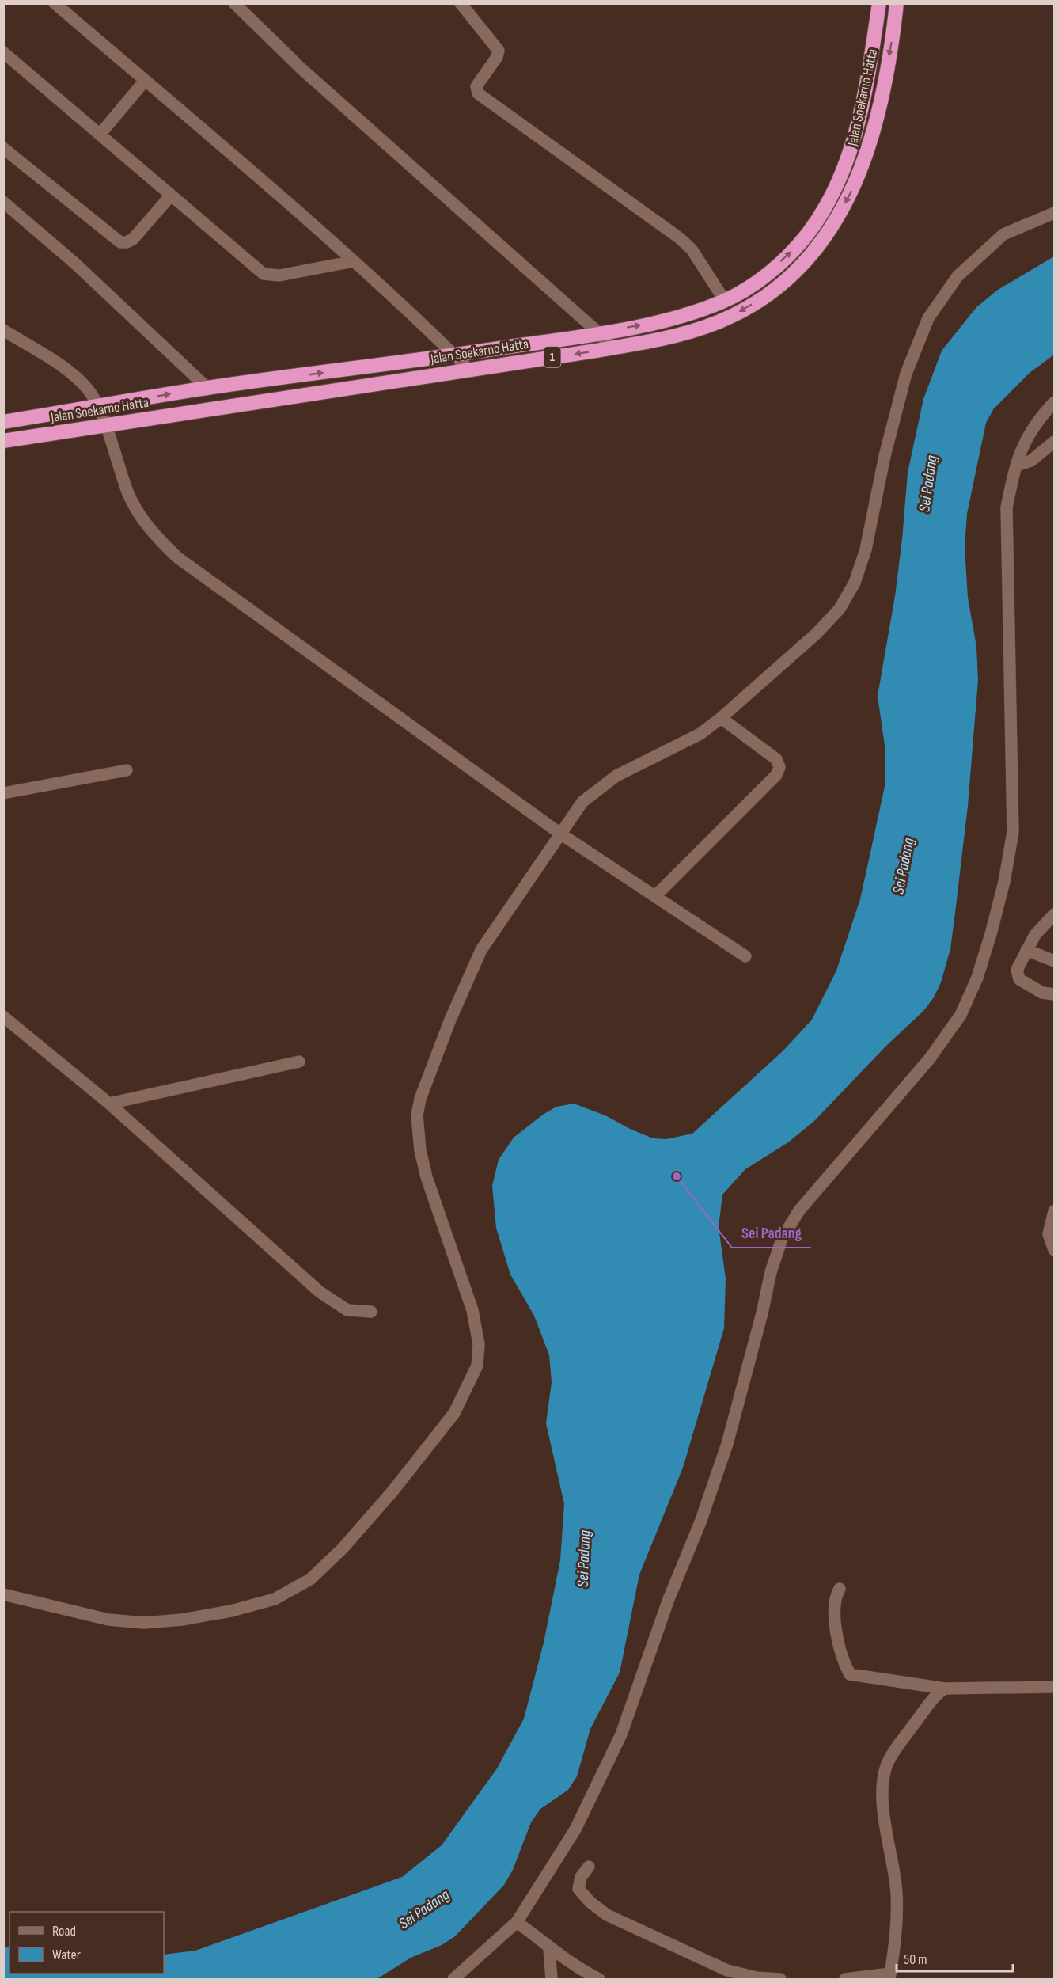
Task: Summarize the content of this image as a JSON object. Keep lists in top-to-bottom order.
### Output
{
  "streets": {
    "highway": ["Jalan Soekarno Hatta", "1"]
  },
  "water": ["Sei Padang"],
  "places": ["Sei Padang"],
  "legend": ["Road", "Water"],
  "scale_bar": "50 m"
}
